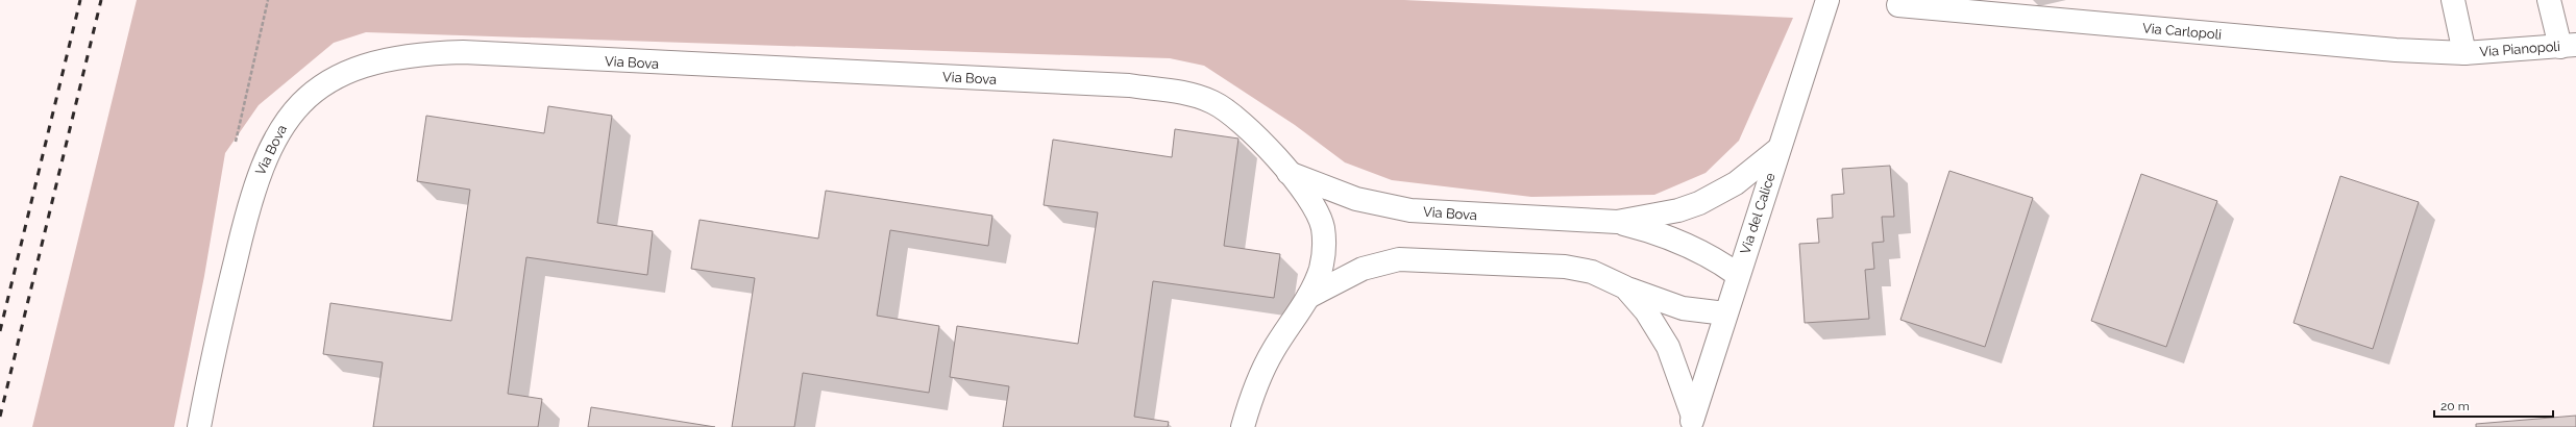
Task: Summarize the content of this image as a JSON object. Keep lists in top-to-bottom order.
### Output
{
  "streets": {
    "street": [
      "Via Carlopoli",
      "Via Pianopoli",
      "Via Bova",
      "Via del Calice"
    ]
  },
  "crossings": [
    ["Via Carlopoli", "Via Pianopoli"],
    ["Via Bova", "Via del Calice"]
  ],
  "scale_bar": "20 m"
}
